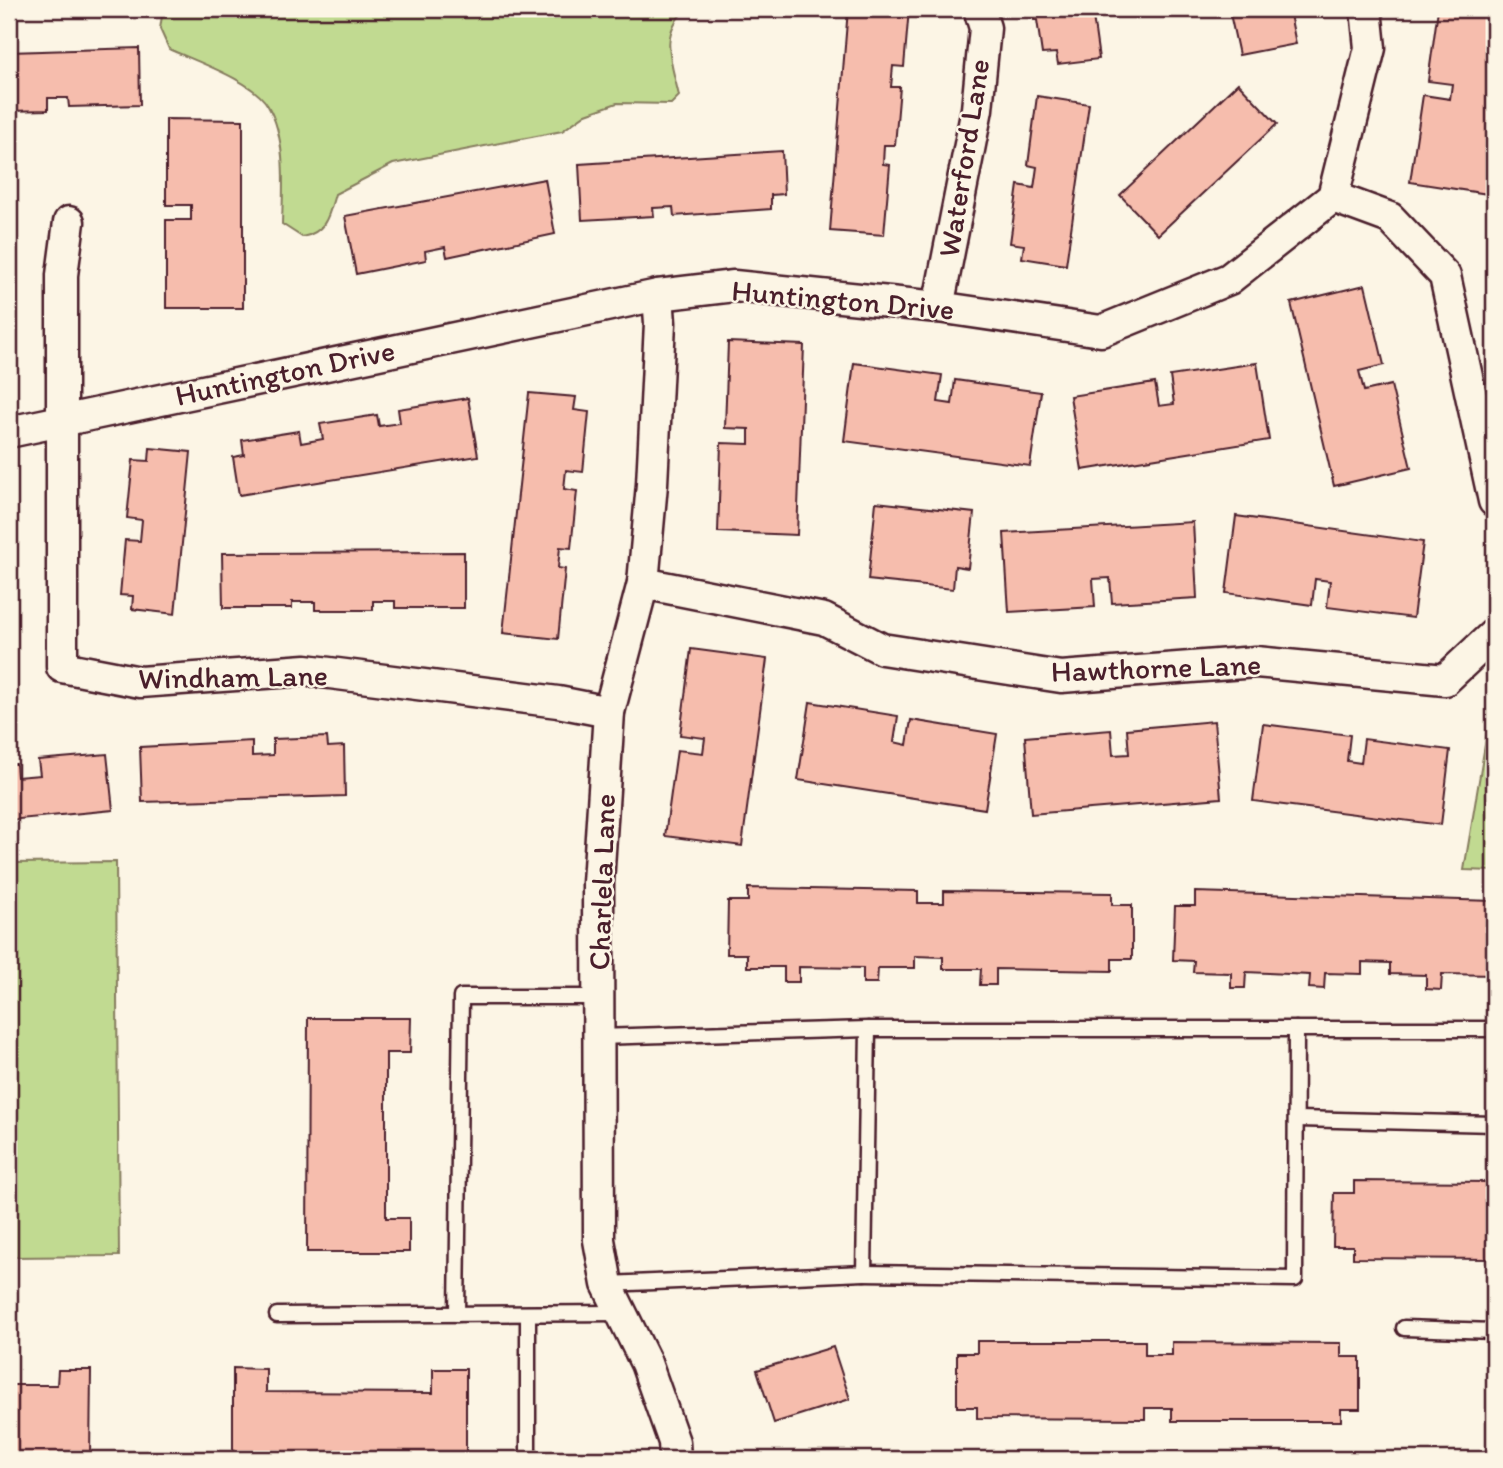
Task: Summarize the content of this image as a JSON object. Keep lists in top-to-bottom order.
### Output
{
  "streets": {
    "street": [
      "Waterford Lane",
      "Huntington Drive",
      "Hawthorne Lane",
      "Windham Lane",
      "Charlela Lane"
    ]
  },
  "crossings": [
    ["Waterford Lane", "Huntington Drive"],
    ["Huntington Drive", "Windham Lane"],
    ["Huntington Drive", "Charlela Lane"],
    ["Hawthorne Lane", "Charlela Lane"],
    ["Windham Lane", "Charlela Lane"]
  ]
}
